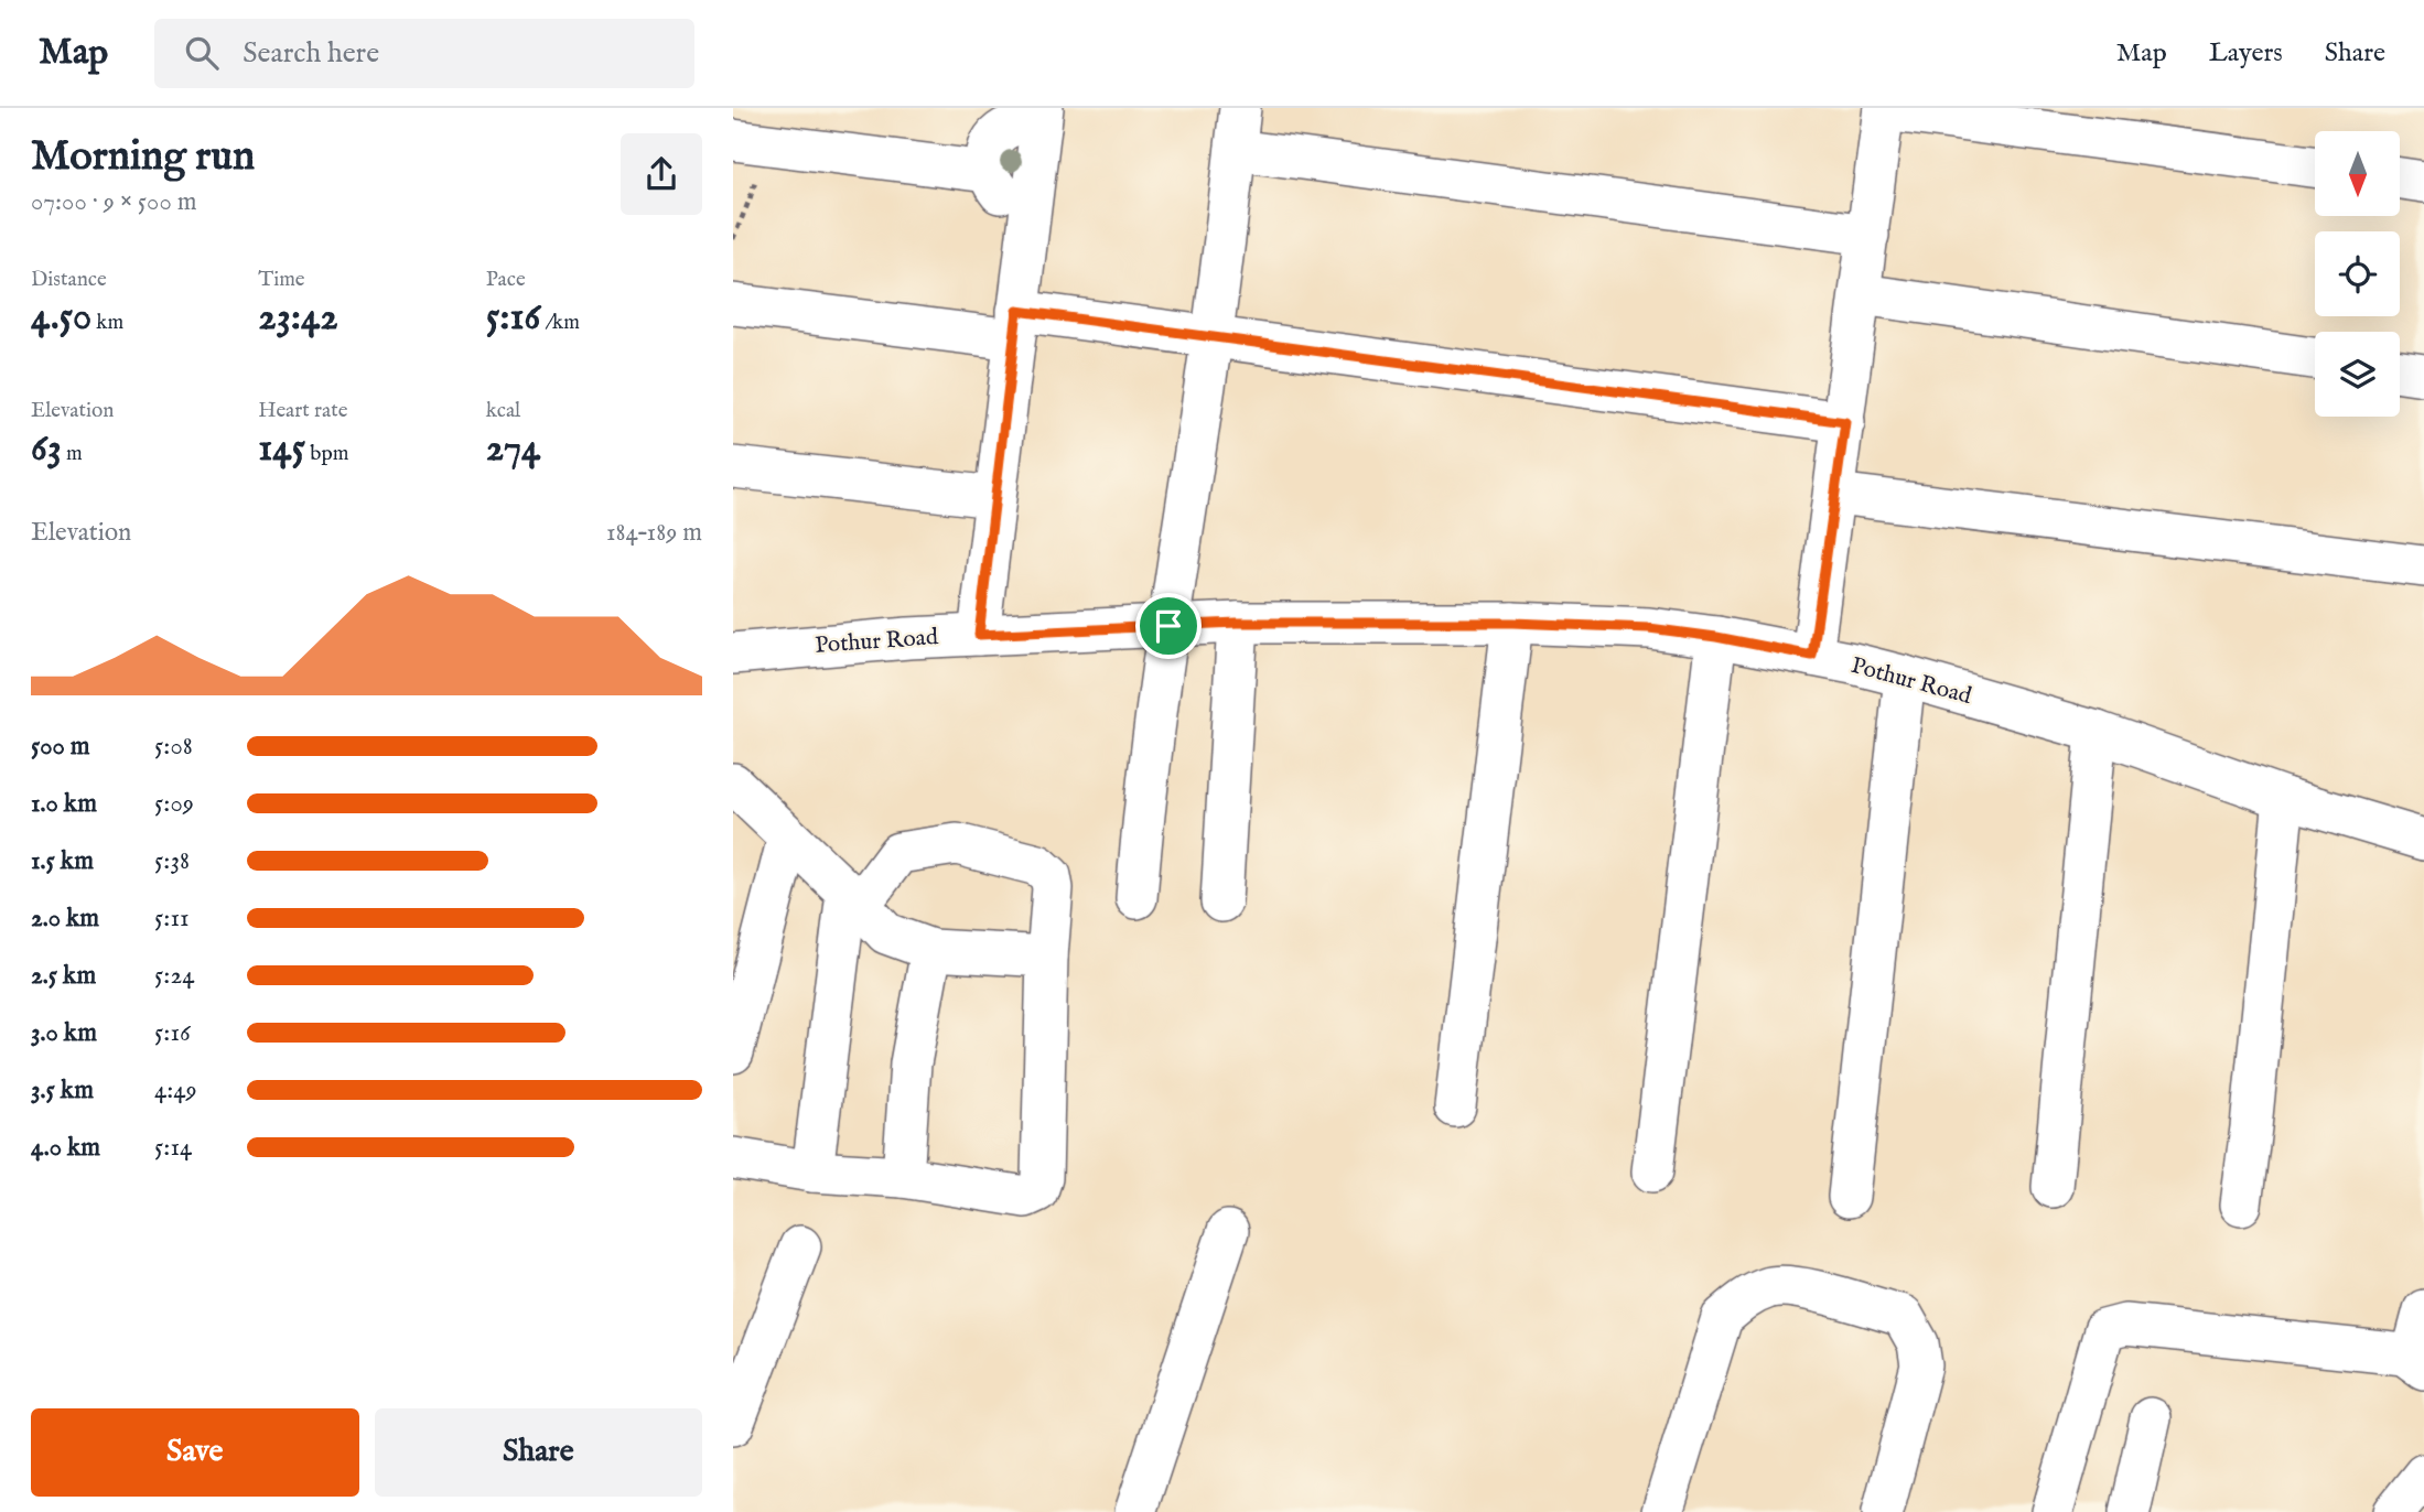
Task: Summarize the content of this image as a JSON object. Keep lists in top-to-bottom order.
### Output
{
  "streets": {
    "street": ["Pothur Road"]
  },
  "north": "bottom",
  "page": {
    "header": "Map",
    "search": "Search here",
    "nav": ["Map", "Layers", "Share"],
    "heading": ["Morning run", "07:00 · 9 × 500 m"],
    "stats": [
      ["Distance", "4.50 km"],
      ["Time", "23:42"],
      ["Pace", "5:16 /km"],
      ["Elevation", "63 m"],
      ["Heart rate", "145 bpm"],
      ["kcal", "274"]
    ],
    "chart": ["Elevation", "184–189 m"],
    "list": [
      {
        "name": "500 m",
        "note": "5:08"
      },
      {
        "name": "1.0 km",
        "note": "5:09"
      },
      {
        "name": "1.5 km",
        "note": "5:38"
      },
      {
        "name": "2.0 km",
        "note": "5:11"
      },
      {
        "name": "2.5 km",
        "note": "5:24"
      },
      {
        "name": "3.0 km",
        "note": "5:16"
      },
      {
        "name": "3.5 km",
        "note": "4:49"
      },
      {
        "name": "4.0 km",
        "note": "5:14"
      }
    ],
    "buttons": ["Save", "Share"]
  }
}
